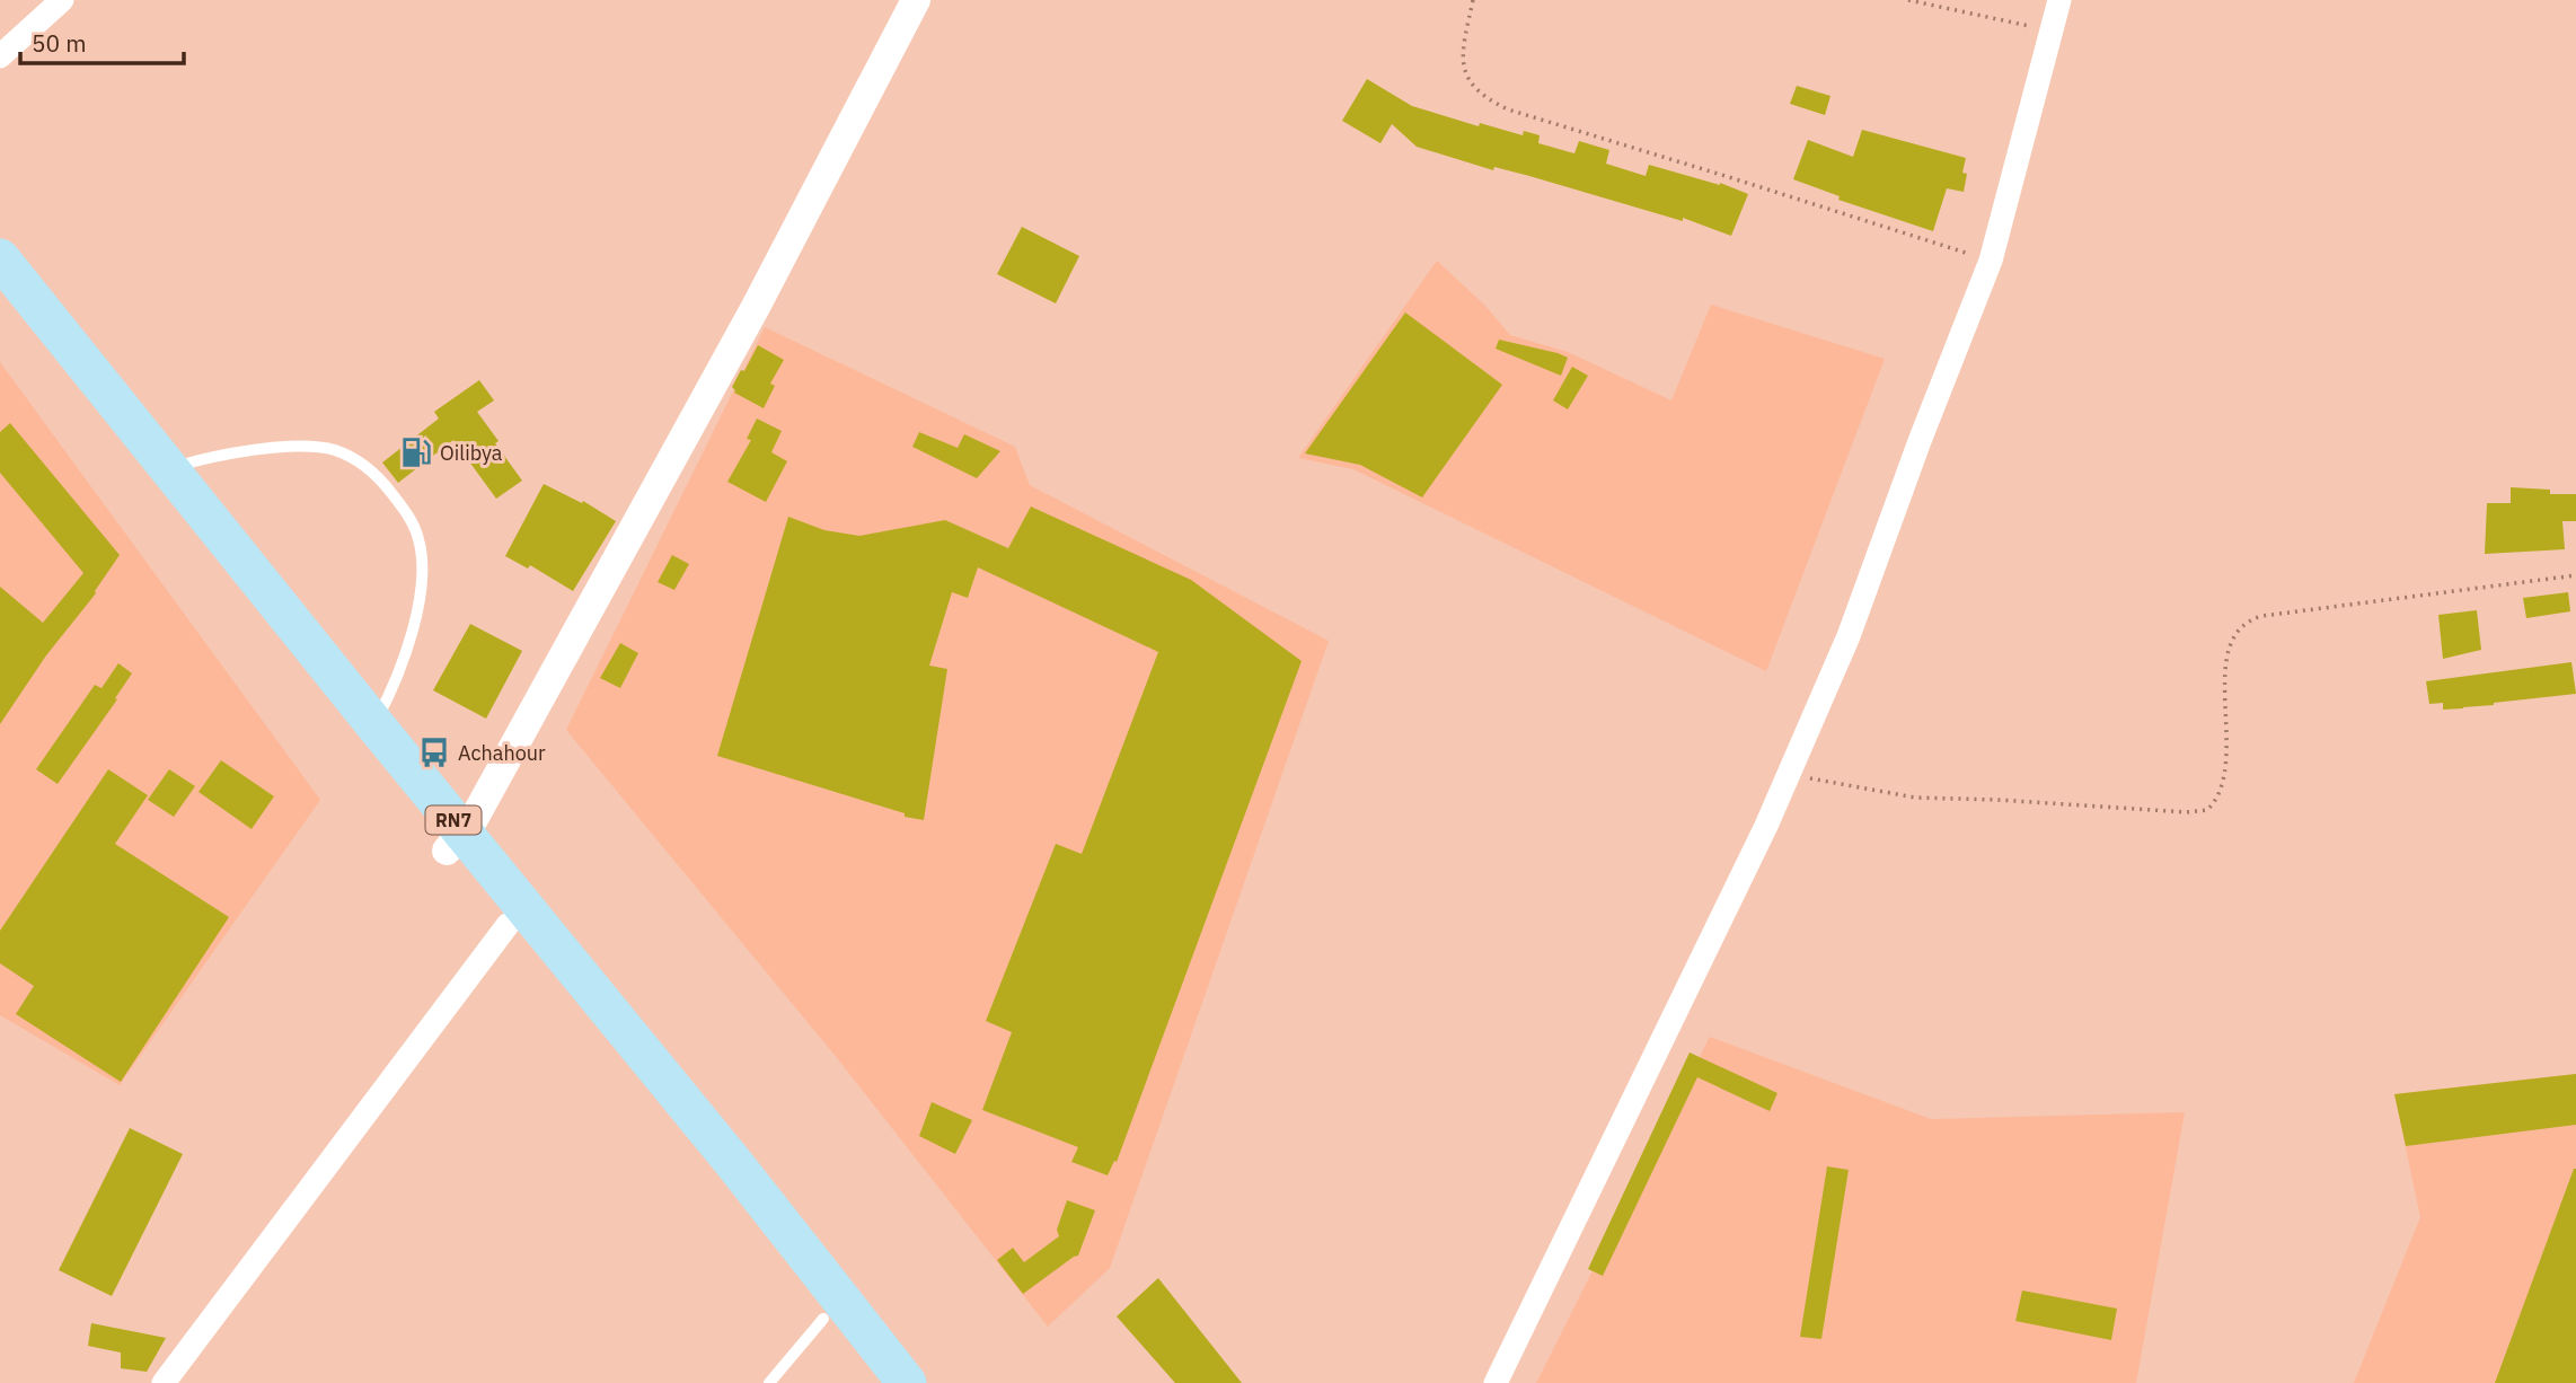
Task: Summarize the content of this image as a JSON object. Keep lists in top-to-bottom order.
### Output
{
  "streets": {
    "highway": ["RN7"]
  },
  "places": {
    "fuel station": ["Oilibya"],
    "bus stop": ["Achahour"]
  },
  "scale_bar": "50 m"
}
